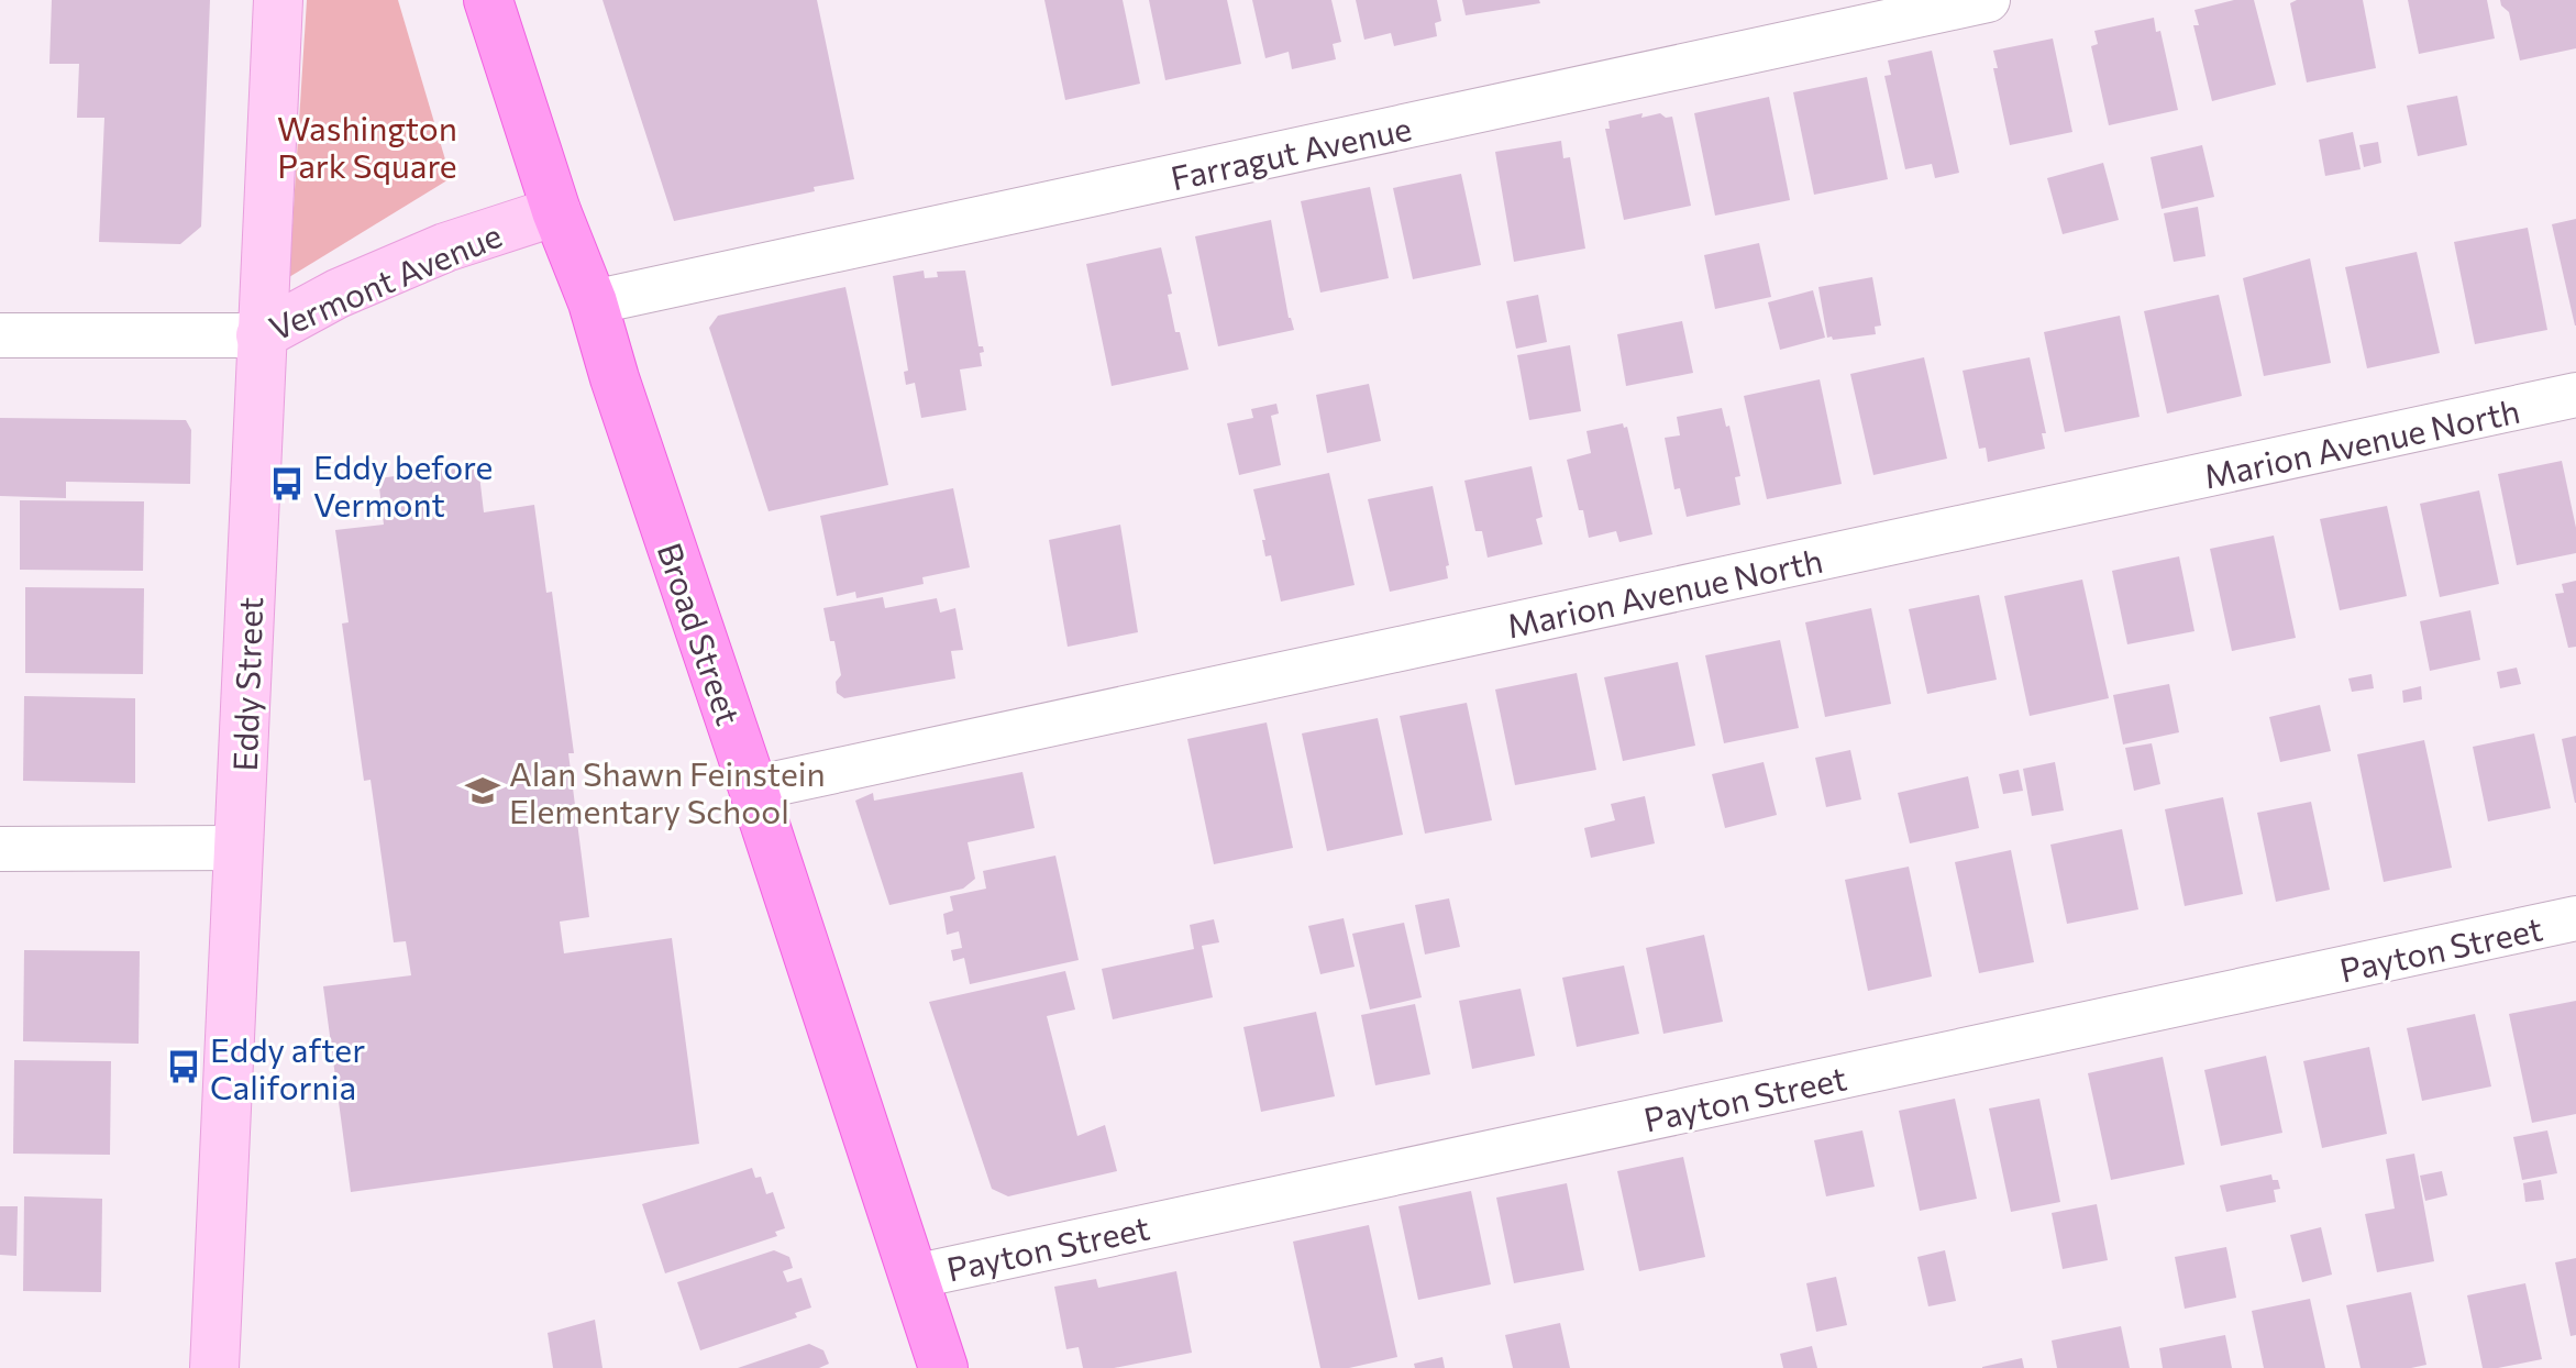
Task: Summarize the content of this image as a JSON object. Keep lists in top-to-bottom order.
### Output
{
  "streets": {
    "main road": ["Vermont Avenue", "Broad Street", "Eddy Street"],
    "street": ["Farragut Avenue", "Marion Avenue North", "Payton Street"]
  },
  "crossings": [
    ["Farragut Avenue", "Broad Street"],
    ["Vermont Avenue", "Broad Street"],
    ["Vermont Avenue", "Eddy Street"],
    ["Marion Avenue North", "Broad Street"],
    ["Broad Street", "Payton Street"]
  ],
  "parks": ["Washington Park Square"],
  "places": {
    "bus stop": ["Eddy before Vermont", "Eddy after California"],
    "school or university": ["Alan Shawn Feinstein Elementary School"]
  }
}
